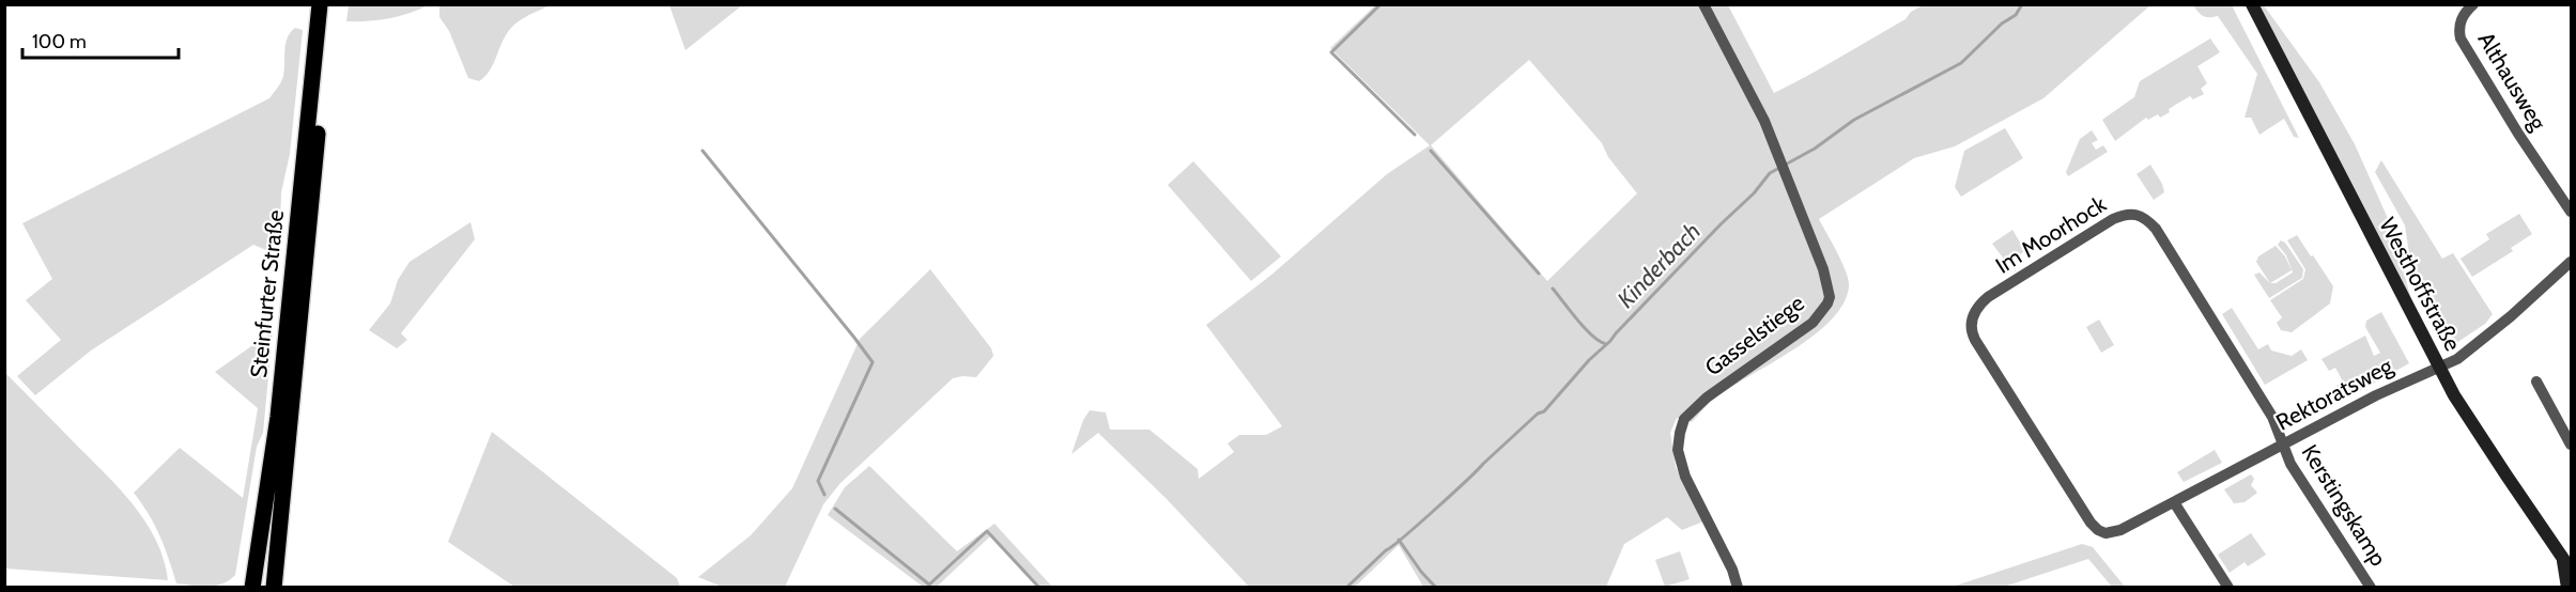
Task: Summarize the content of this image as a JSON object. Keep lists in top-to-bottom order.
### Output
{
  "streets": {
    "main road": ["Steinfurter Straße"],
    "street": [
      "Althausweg",
      "Im Moorhock",
      "Westhoffstraße",
      "Gasselstiege",
      "Rektoratsweg",
      "Kerstingskamp"
    ]
  },
  "crossings": [
    ["Im Moorhock", "Rektoratsweg"],
    ["Im Moorhock", "Kerstingskamp"],
    ["Westhoffstraße", "Rektoratsweg"],
    ["Rektoratsweg", "Kerstingskamp"]
  ],
  "water": ["Kinderbach"],
  "scale_bar": "100 m"
}
